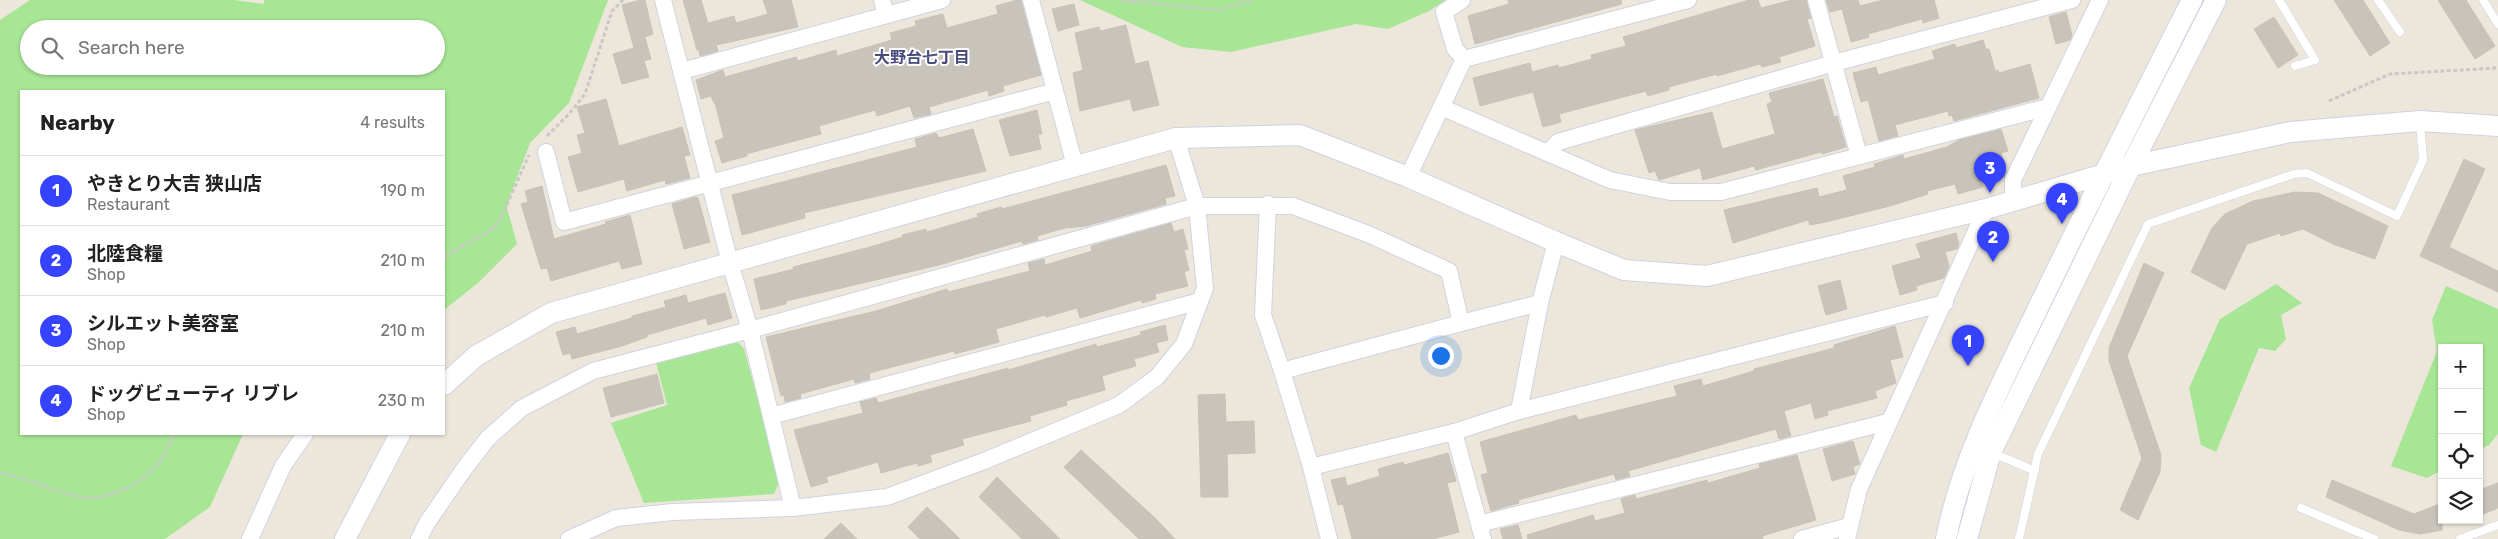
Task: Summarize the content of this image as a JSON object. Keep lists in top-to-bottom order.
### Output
{
  "districts": ["大野台七丁目"],
  "page": {
    "search": "Search here",
    "heading": ["Nearby", "4 results"],
    "pins": [
      "3",
      "4",
      "2",
      "1"
    ],
    "list": [
      {
        "mark": "1",
        "name": "やきとり大吉 狭山店",
        "note": "Restaurant",
        "value": "190 m"
      },
      {
        "mark": "2",
        "name": "北陸食糧",
        "note": "Shop",
        "value": "210 m"
      },
      {
        "mark": "3",
        "name": "シルエット美容室",
        "note": "Shop",
        "value": "210 m"
      },
      {
        "mark": "4",
        "name": "ドッグビューティ リブレ",
        "note": "Shop",
        "value": "230 m"
      }
    ],
    "map_buttons": ["+", "−"]
  }
}
